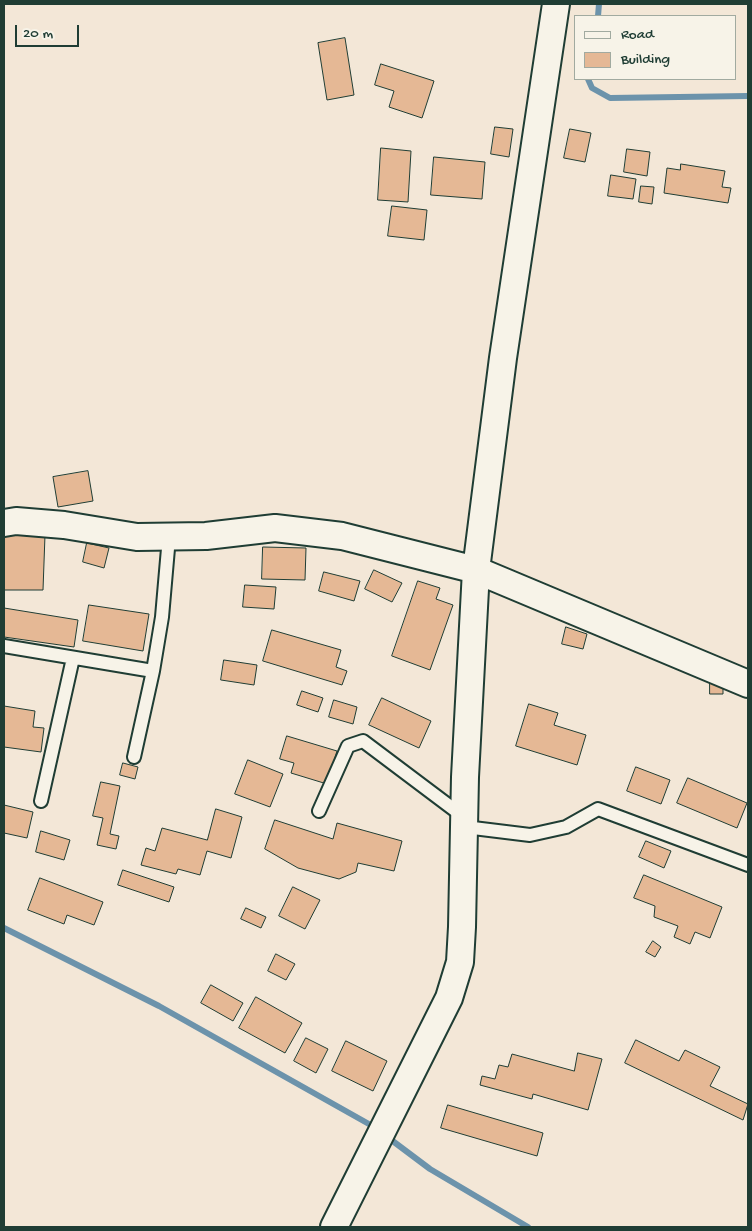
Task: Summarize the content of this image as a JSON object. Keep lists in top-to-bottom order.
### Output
{
  "legend": ["Road", "Building"],
  "scale_bar": "20 m"
}
